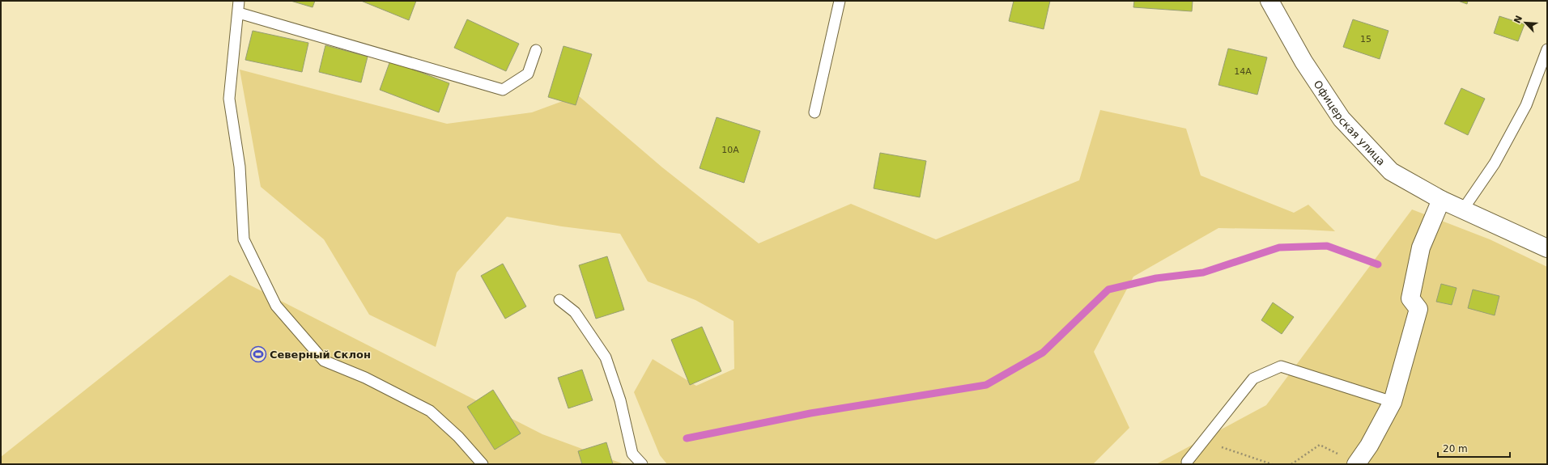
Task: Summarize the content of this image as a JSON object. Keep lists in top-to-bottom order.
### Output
{
  "streets": {
    "street": ["Офицерская улица"]
  },
  "places": {
    "sports": ["Северный Склон"]
  },
  "house_numbers": ["15", "14А", "10А"],
  "scale_bar": "20 m",
  "north": "top left"
}
